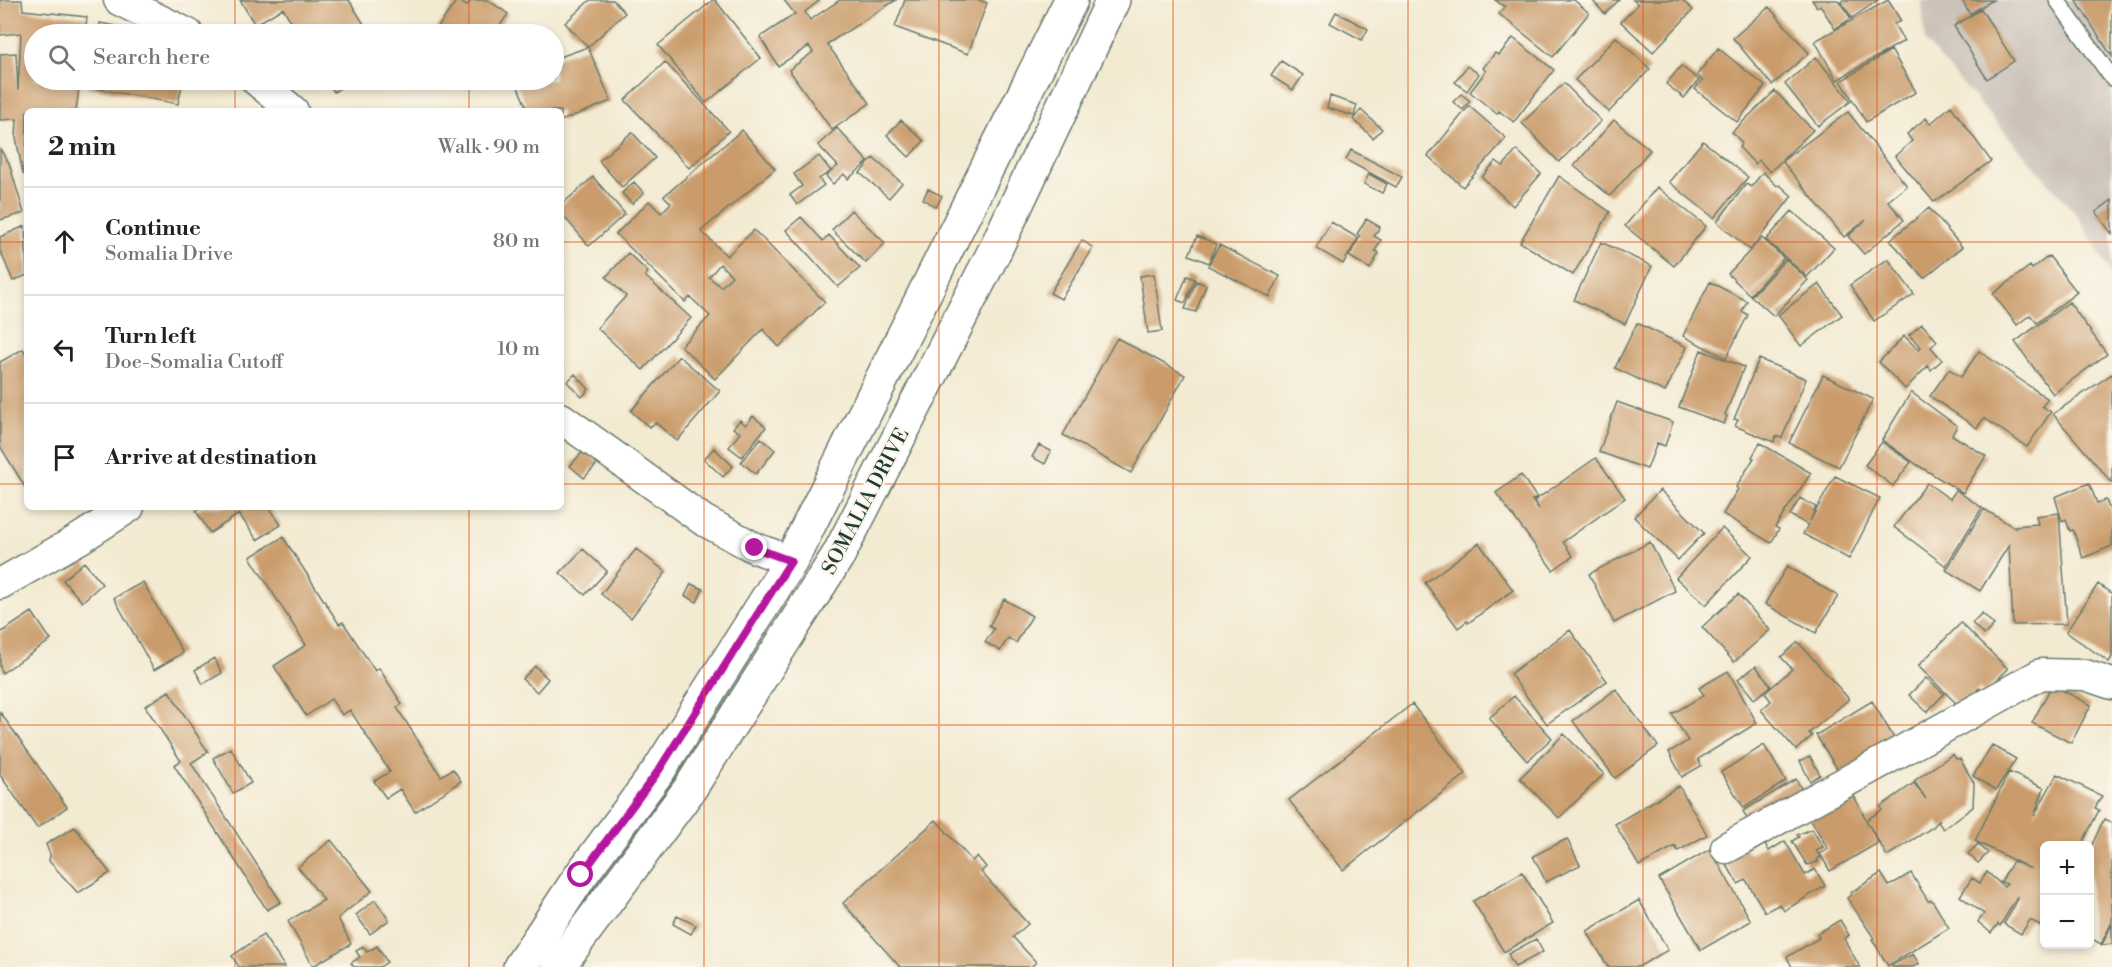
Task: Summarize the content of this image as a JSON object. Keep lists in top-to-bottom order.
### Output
{
  "streets": {
    "main road": ["SOMALIA DRIVE"]
  },
  "page": {
    "search": "Search here",
    "heading": ["2 min", "Walk · 90 m"],
    "list": [
      ["Continue", "Somalia Drive", "80 m"],
      ["Turn left", "Doe-Somalia Cutoff", "10 m"],
      "Arrive at destination"
    ],
    "map_buttons": ["+", "−"]
  }
}
